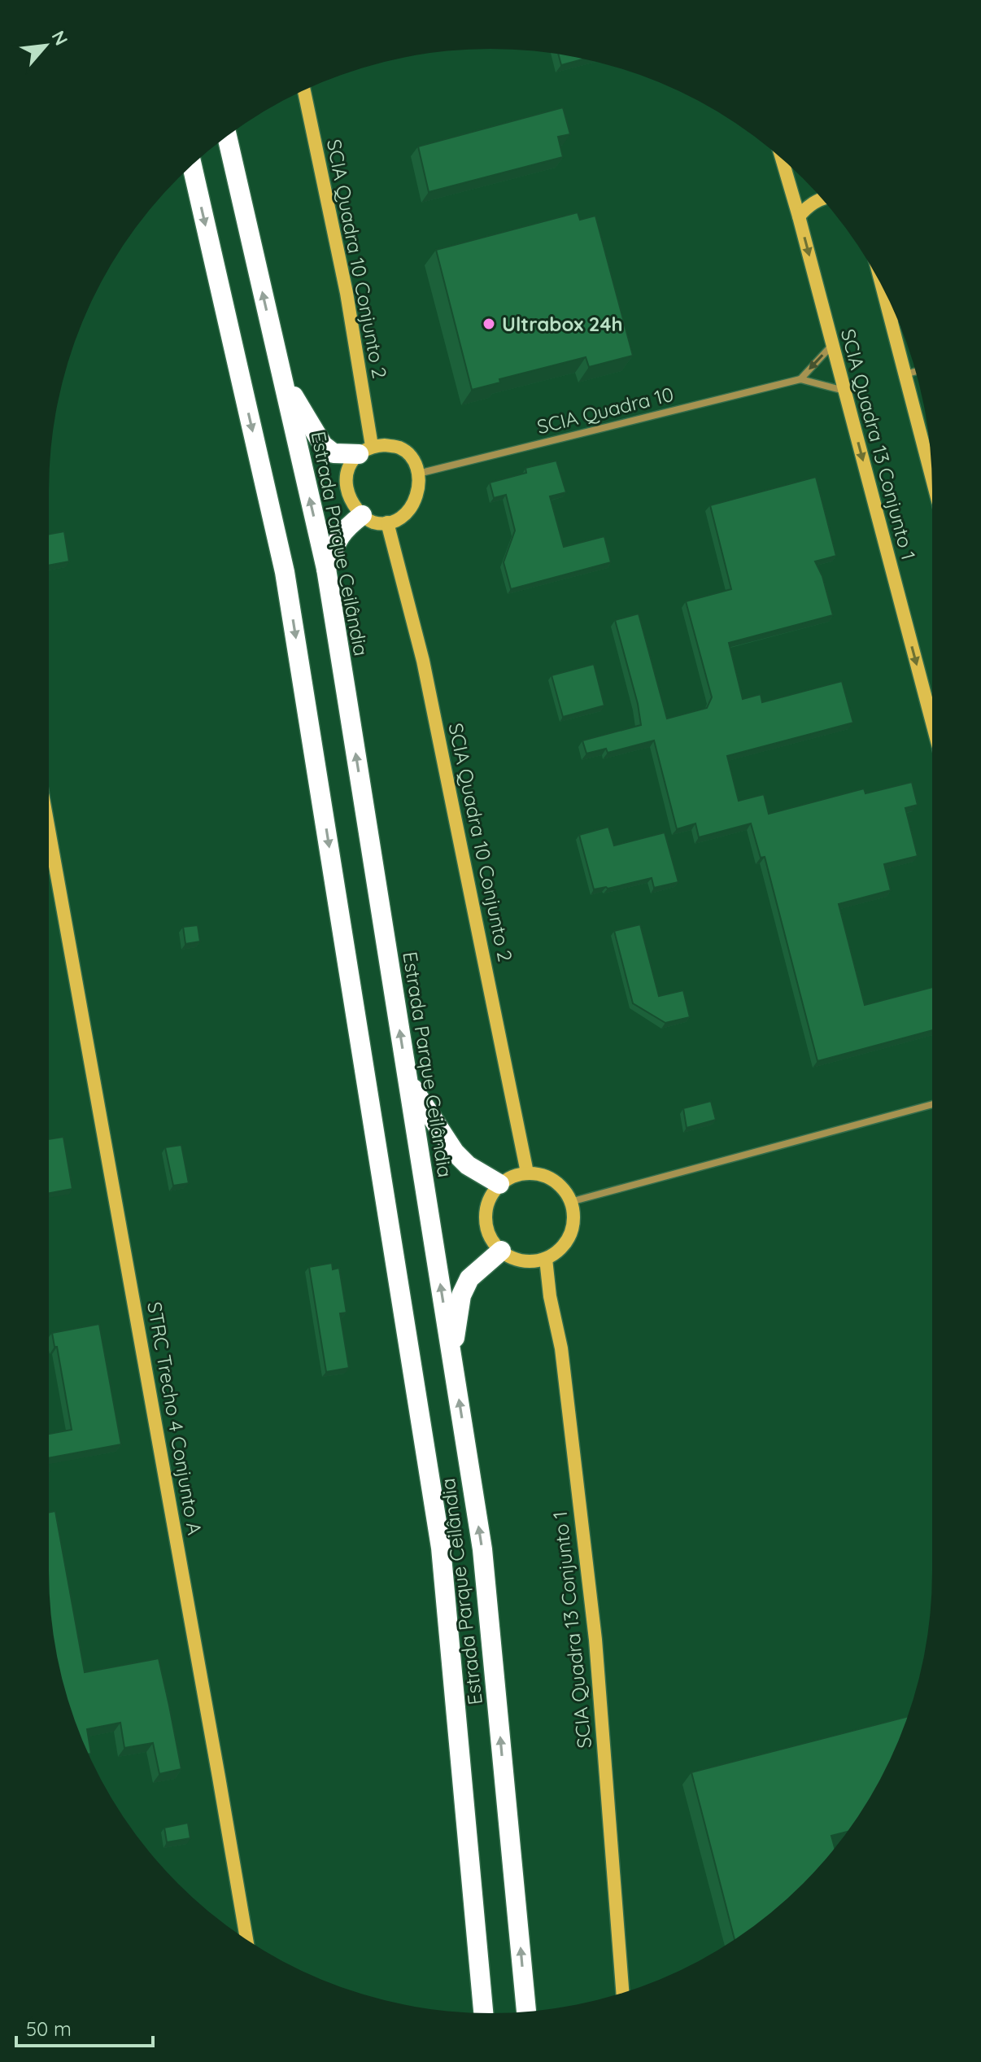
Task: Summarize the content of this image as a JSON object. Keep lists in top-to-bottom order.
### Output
{
  "streets": {
    "highway": ["Estrada Parque Ceilândia"],
    "street": [
      "SCIA Quadra 10 Conjunto 2",
      "SCIA Quadra 10",
      "SCIA Quadra 13 Conjunto 1",
      "STRC Trecho 4 Conjunto A"
    ]
  },
  "crossings": [
    ["SCIA Quadra 10 Conjunto 2", "SCIA Quadra 10"],
    ["SCIA Quadra 10 Conjunto 2", "SCIA Quadra 13 Conjunto 1"],
    ["SCIA Quadra 10", "SCIA Quadra 13 Conjunto 1"]
  ],
  "places": ["Ultrabox 24h"],
  "scale_bar": "50 m",
  "north": "top right"
}
